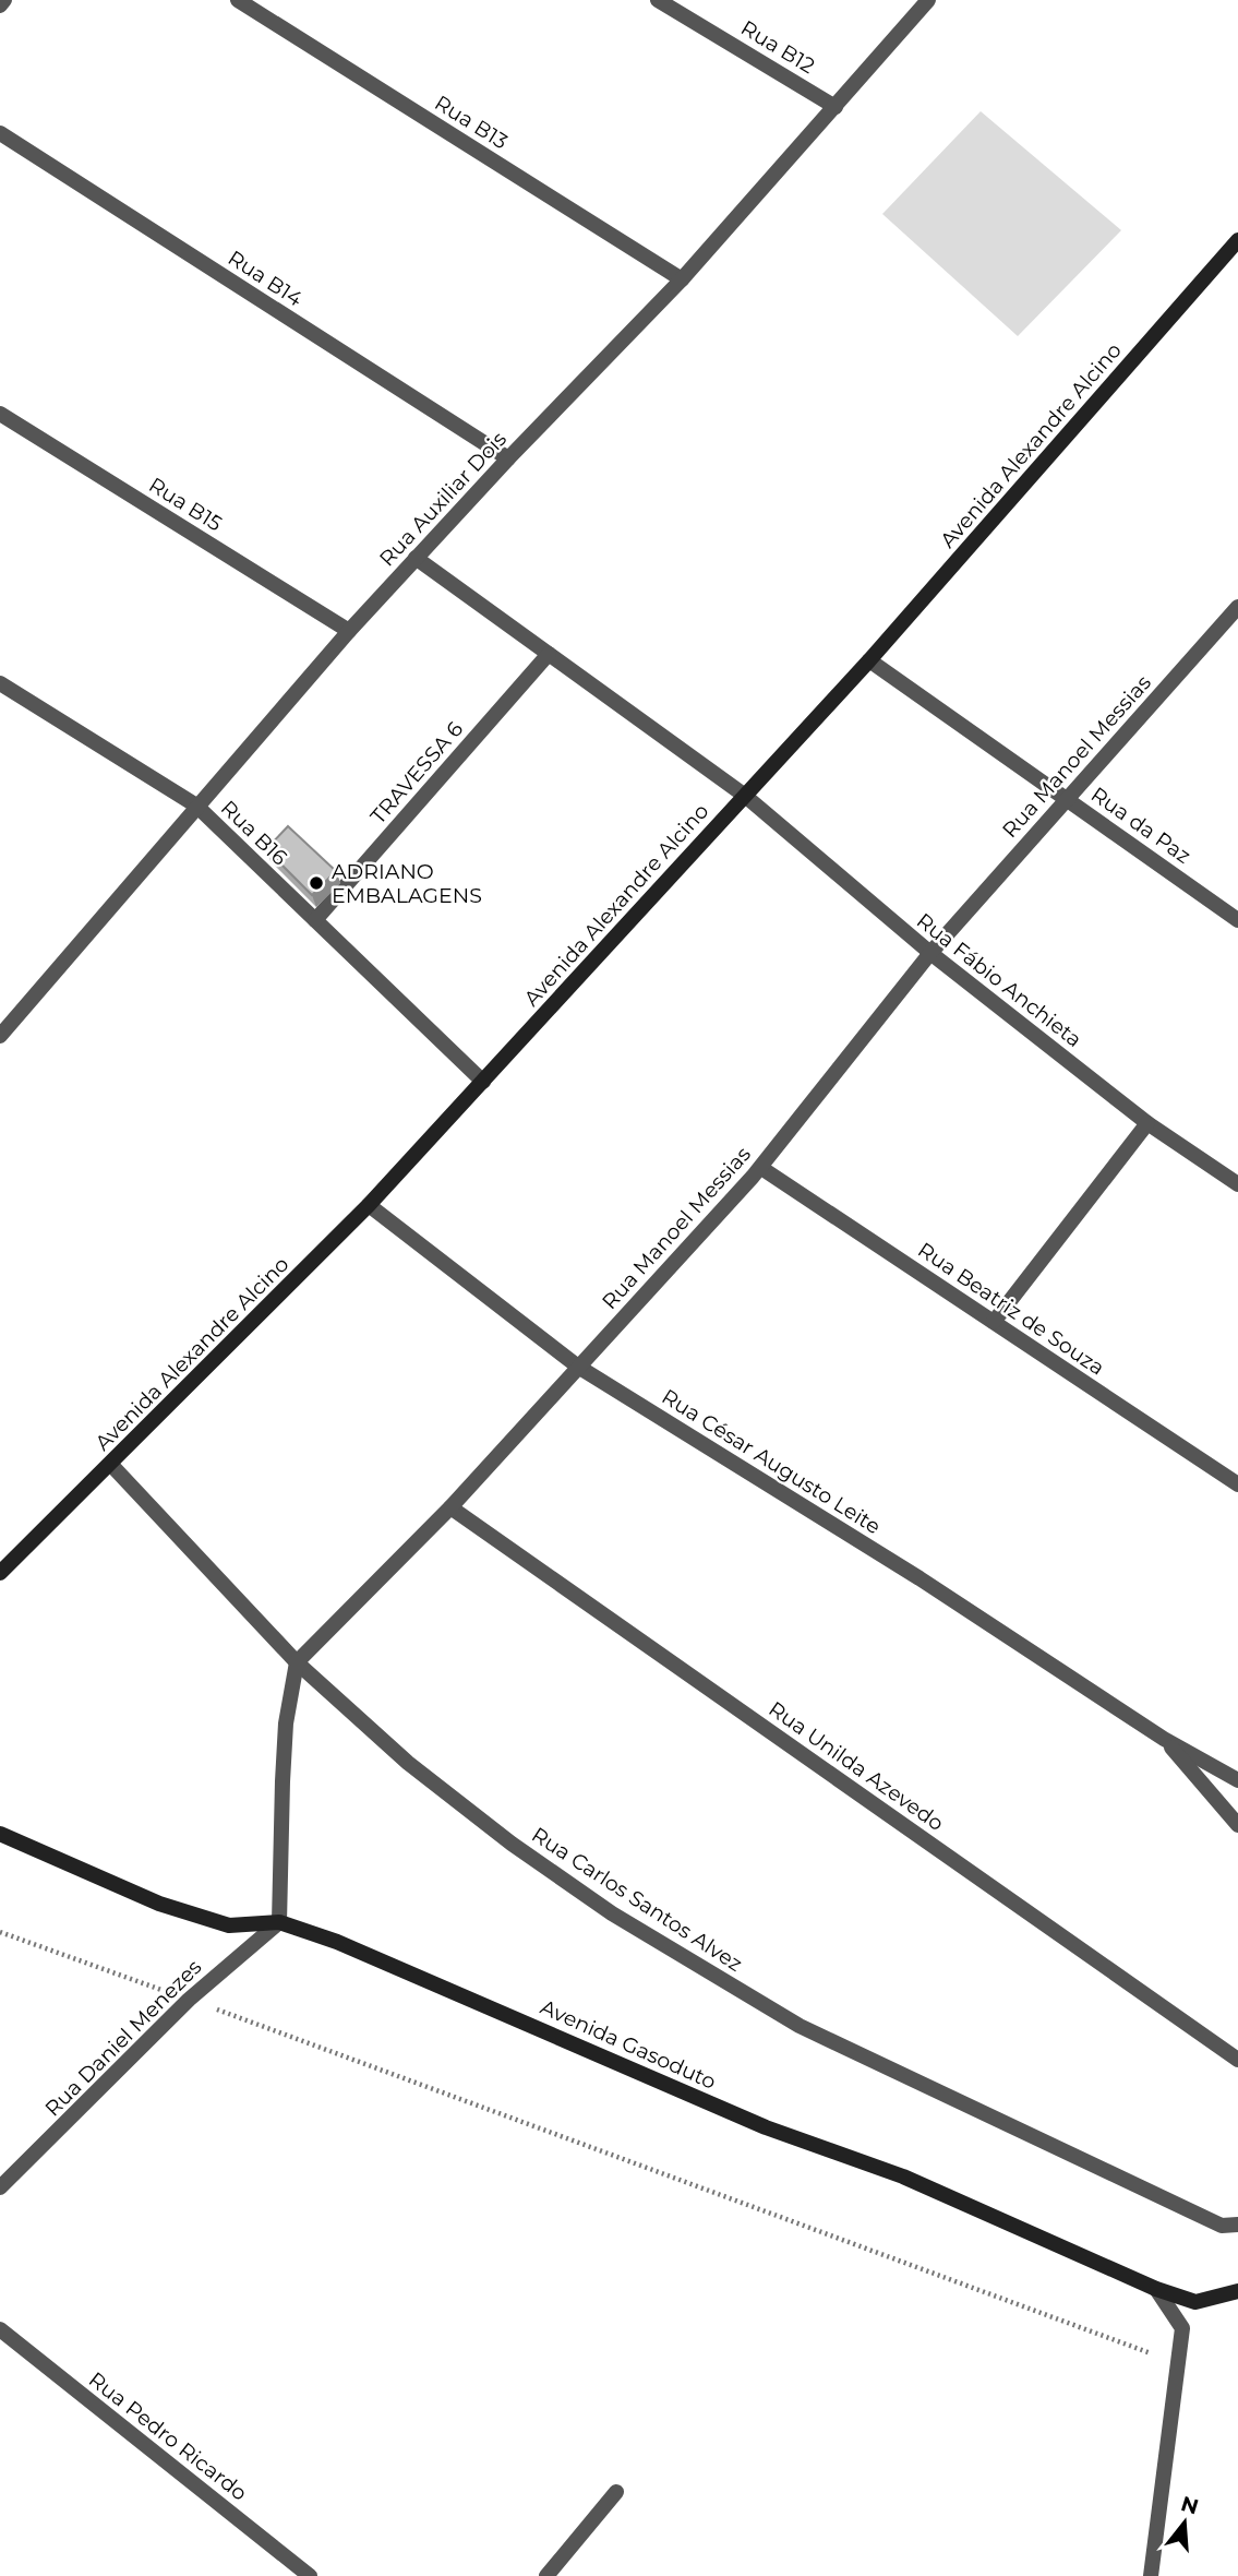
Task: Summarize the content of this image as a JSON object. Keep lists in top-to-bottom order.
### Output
{
  "streets": {
    "street": [
      "Rua B12",
      "Rua B13",
      "Rua B14",
      "Avenida Alexandre Alcino",
      "Rua Auxiliar Dois",
      "Rua B15",
      "Rua Manoel Messias",
      "TRAVESSA 6",
      "Rua da Paz",
      "Rua B16",
      "Rua Fábio Anchieta",
      "Rua Beatriz de Souza",
      "Rua César Augusto Leite",
      "Rua Unilda Azevedo",
      "Rua Carlos Santos Alvez",
      "Rua Daniel Menezes",
      "Avenida Gasoduto",
      "Rua Pedro Ricardo"
    ]
  },
  "crossings": [
    ["Rua B12", "Rua Auxiliar Dois"],
    ["Rua B13", "Rua Auxiliar Dois"],
    ["Rua B14", "Rua Auxiliar Dois"],
    ["Avenida Alexandre Alcino", "Rua da Paz"],
    ["Avenida Alexandre Alcino", "Rua B16"],
    ["Avenida Alexandre Alcino", "Rua Fábio Anchieta"],
    ["Avenida Alexandre Alcino", "Rua César Augusto Leite"],
    ["Avenida Alexandre Alcino", "Rua Carlos Santos Alvez"],
    ["Rua Auxiliar Dois", "Rua B15"],
    ["Rua Auxiliar Dois", "Rua B16"],
    ["Rua Auxiliar Dois", "Rua Fábio Anchieta"],
    ["Rua Manoel Messias", "Rua da Paz"],
    ["Rua Manoel Messias", "Rua Fábio Anchieta"],
    ["Rua Manoel Messias", "Rua Beatriz de Souza"],
    ["Rua Manoel Messias", "Rua César Augusto Leite"],
    ["Rua Manoel Messias", "Rua Unilda Azevedo"],
    ["Rua Manoel Messias", "Rua Carlos Santos Alvez"],
    ["TRAVESSA 6", "Rua B16"],
    ["TRAVESSA 6", "Rua Fábio Anchieta"],
    ["Rua Daniel Menezes", "Avenida Gasoduto"]
  ],
  "places": ["ADRIANO EMBALAGENS"],
  "north": "top"
}
